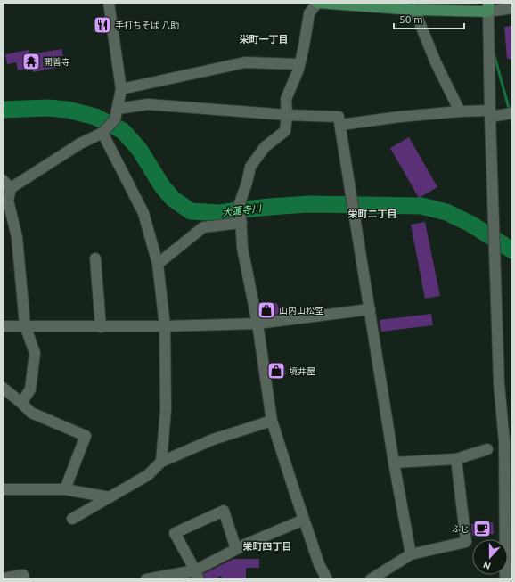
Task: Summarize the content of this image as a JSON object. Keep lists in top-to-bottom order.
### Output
{
  "districts": ["栄町一丁目", "栄町二丁目", "栄町四丁目"],
  "water": ["大蓮寺川"],
  "places": {
    "restaurant": ["手打ちそば 八助"],
    "temple": ["開善寺"],
    "shop": ["山内山松堂", "境井屋"],
    "cafe": ["ふじ"]
  },
  "scale_bar": "50 m",
  "north": "bottom"
}
